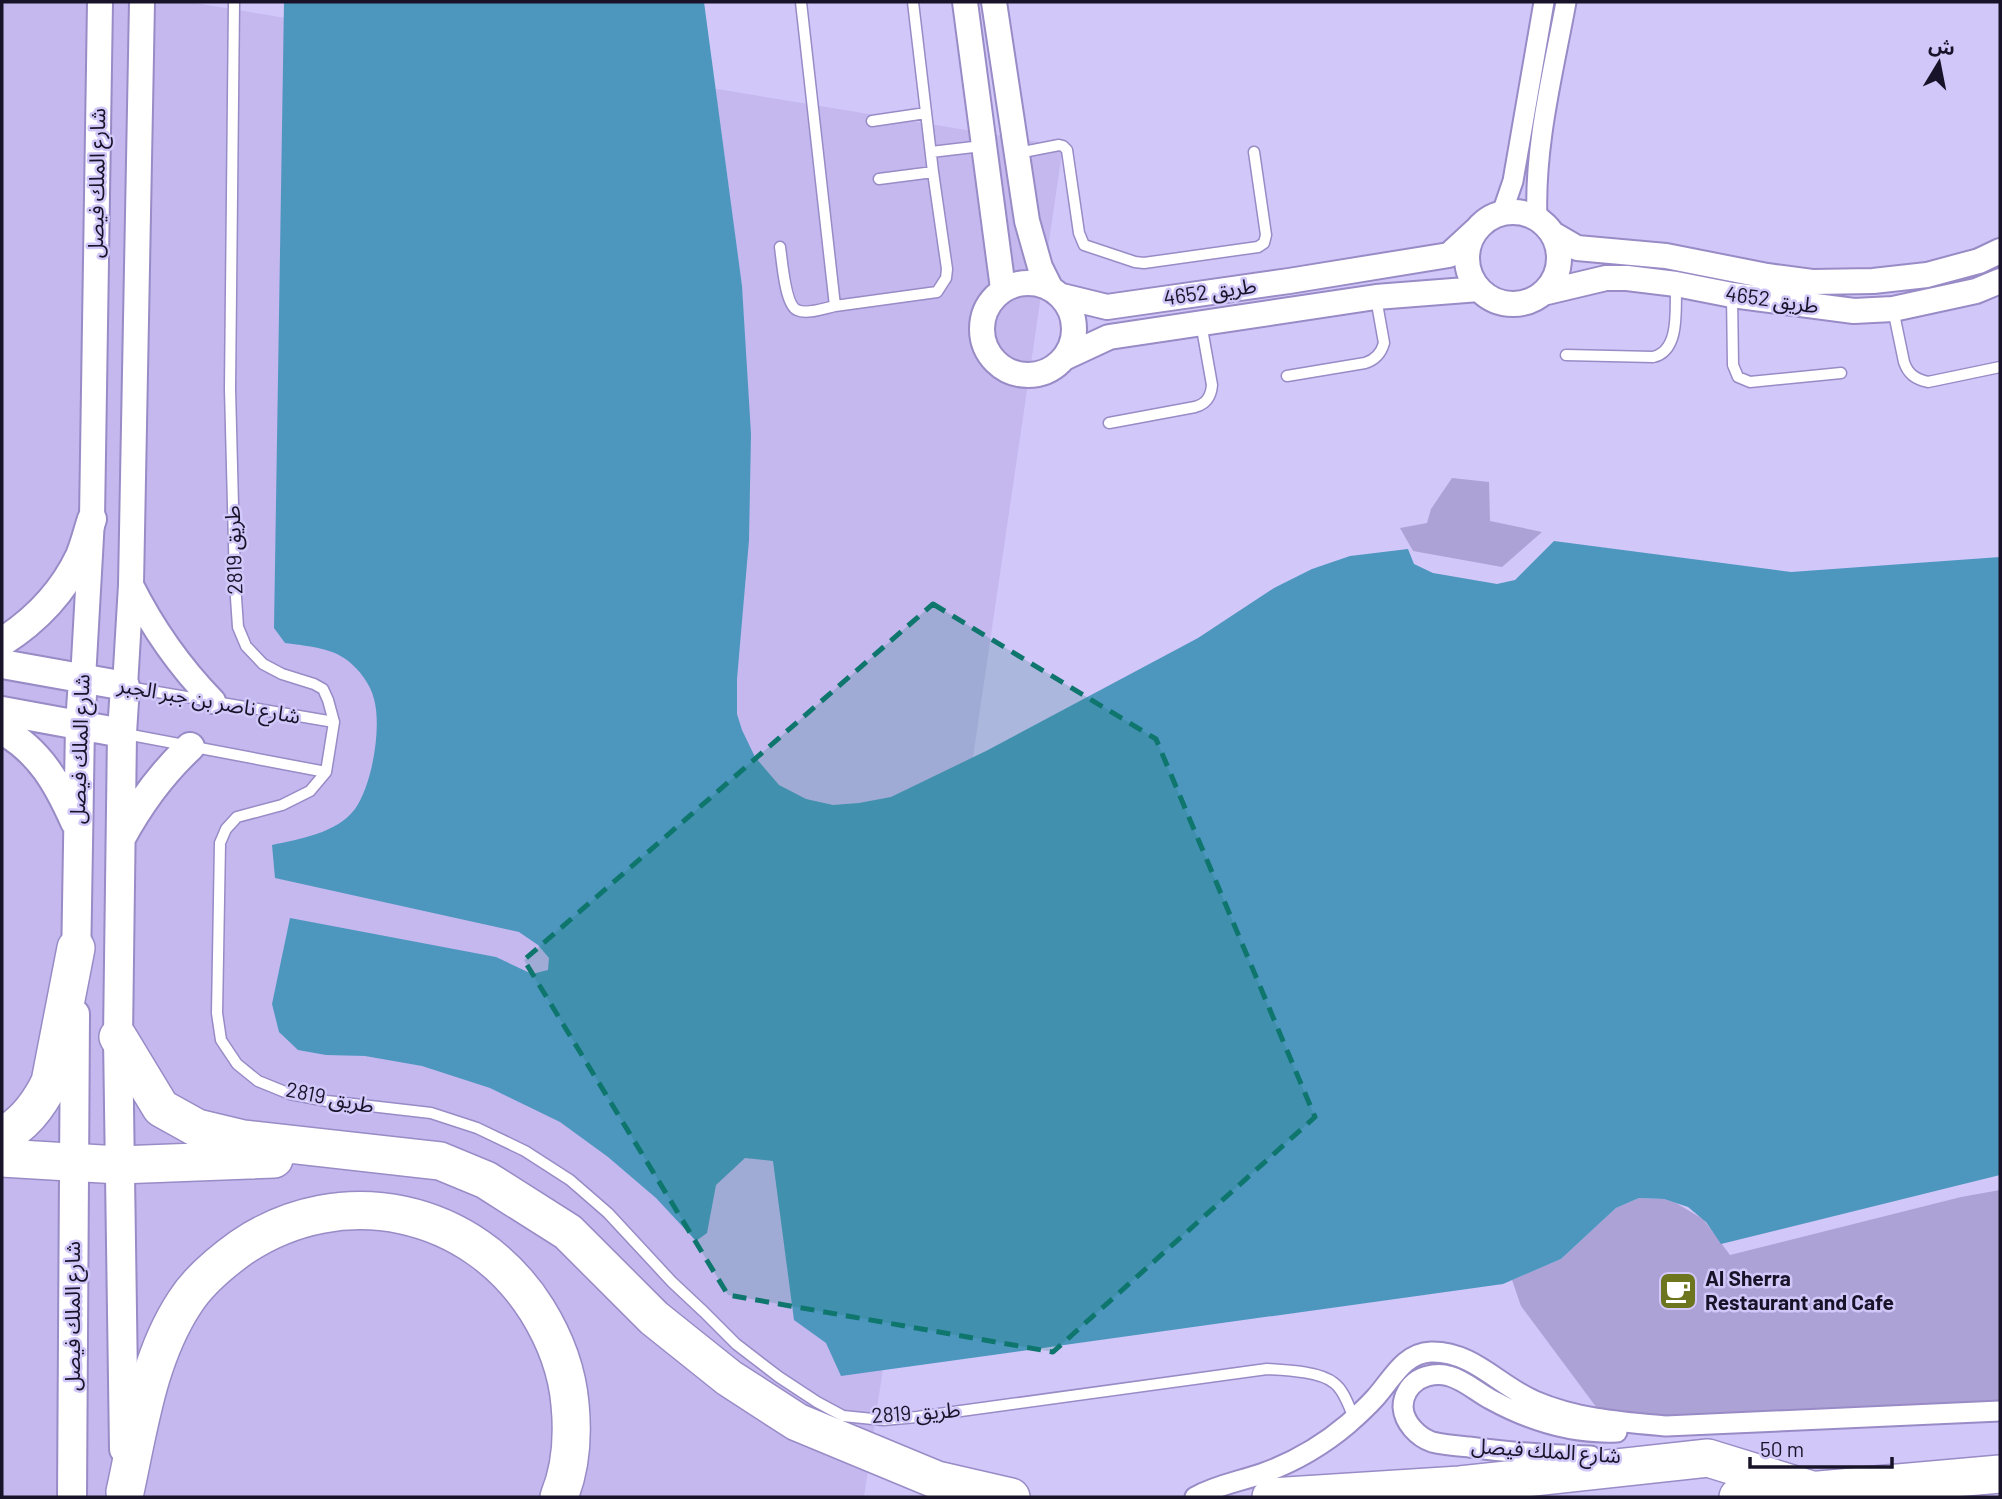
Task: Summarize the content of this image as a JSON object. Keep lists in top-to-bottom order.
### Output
{
  "streets": {
    "main road": ["شارع الملك فيصل", "شارع ناصر بن جبر الجبر"],
    "street": ["طريق 4652"],
    "lane": ["طريق 2819"]
  },
  "crossings": [
    ["شارع الملك فيصل", "طريق 2819"],
    ["شارع الملك فيصل", "شارع ناصر بن جبر الجبر"],
    ["طريق 2819", "شارع ناصر بن جبر الجبر"]
  ],
  "places": {
    "cafe": ["Al Sherra Restaurant and Cafe"]
  },
  "scale_bar": "50 m",
  "north": "top"
}
